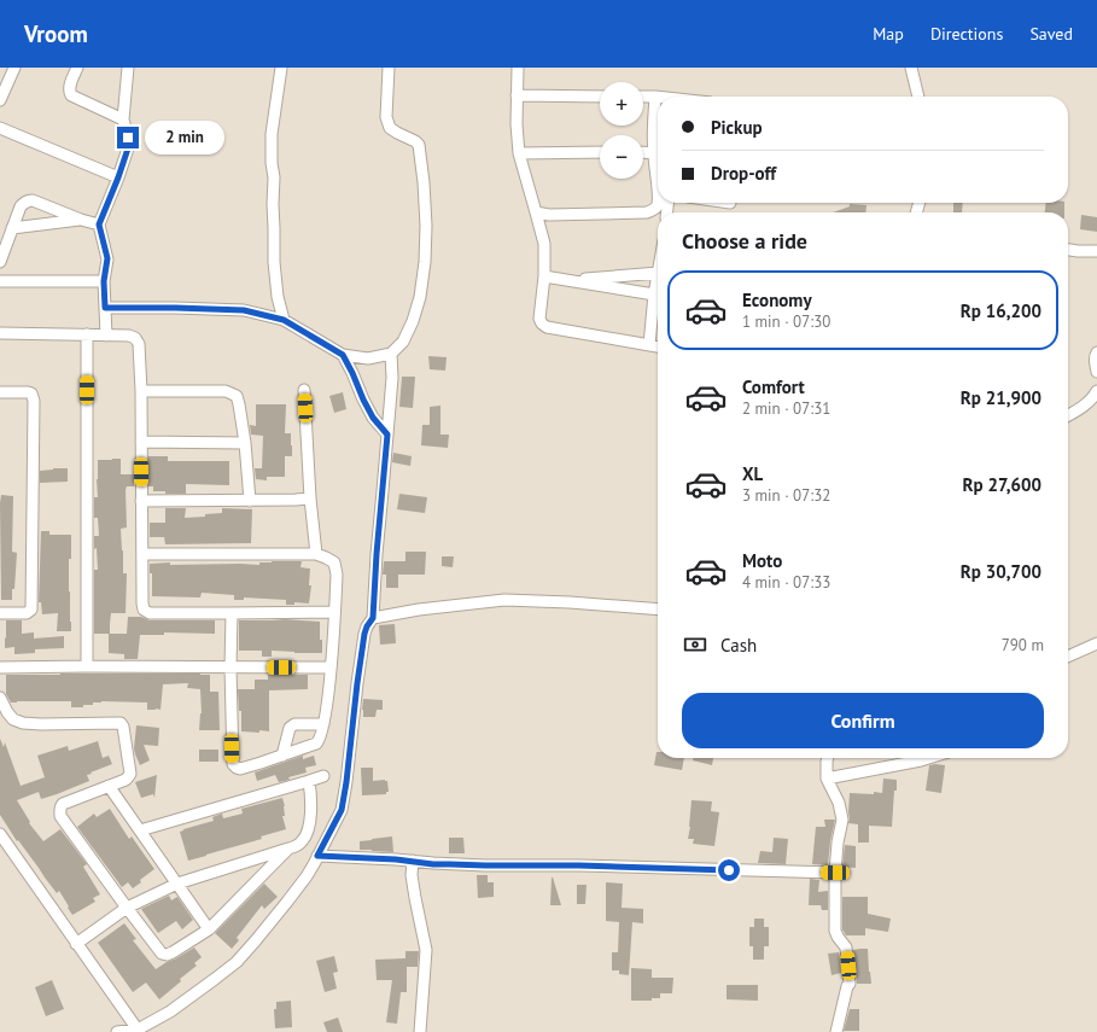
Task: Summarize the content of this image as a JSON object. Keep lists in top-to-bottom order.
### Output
{
  "page": {
    "header": "Vroom",
    "nav": ["Map", "Directions", "Saved"],
    "map_buttons": ["+", "−"],
    "banner": ["Pickup", "Drop-off"],
    "bubble": "2 min",
    "heading": "Choose a ride",
    "list": [
      {
        "name": "Economy",
        "note": "1 min · 07:30",
        "value": "Rp 16,200"
      },
      {
        "name": "Comfort",
        "note": "2 min · 07:31",
        "value": "Rp 21,900"
      },
      {
        "name": "XL",
        "note": "3 min · 07:32",
        "value": "Rp 27,600"
      },
      {
        "name": "Moto",
        "note": "4 min · 07:33",
        "value": "Rp 30,700"
      }
    ],
    "pay": ["Cash", "790 m"],
    "buttons": "Confirm"
  }
}
